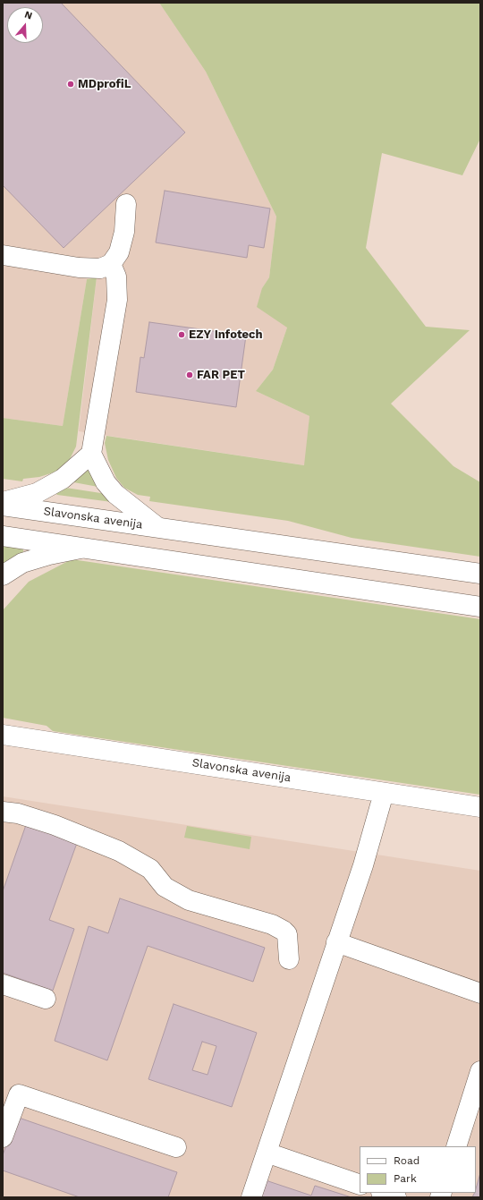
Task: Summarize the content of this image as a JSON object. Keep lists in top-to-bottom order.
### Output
{
  "streets": {
    "street": ["Slavonska avenija"]
  },
  "places": ["MDprofiL", "EZY Infotech", "FAR PET"],
  "legend": ["Road", "Park"],
  "north": "top"
}
